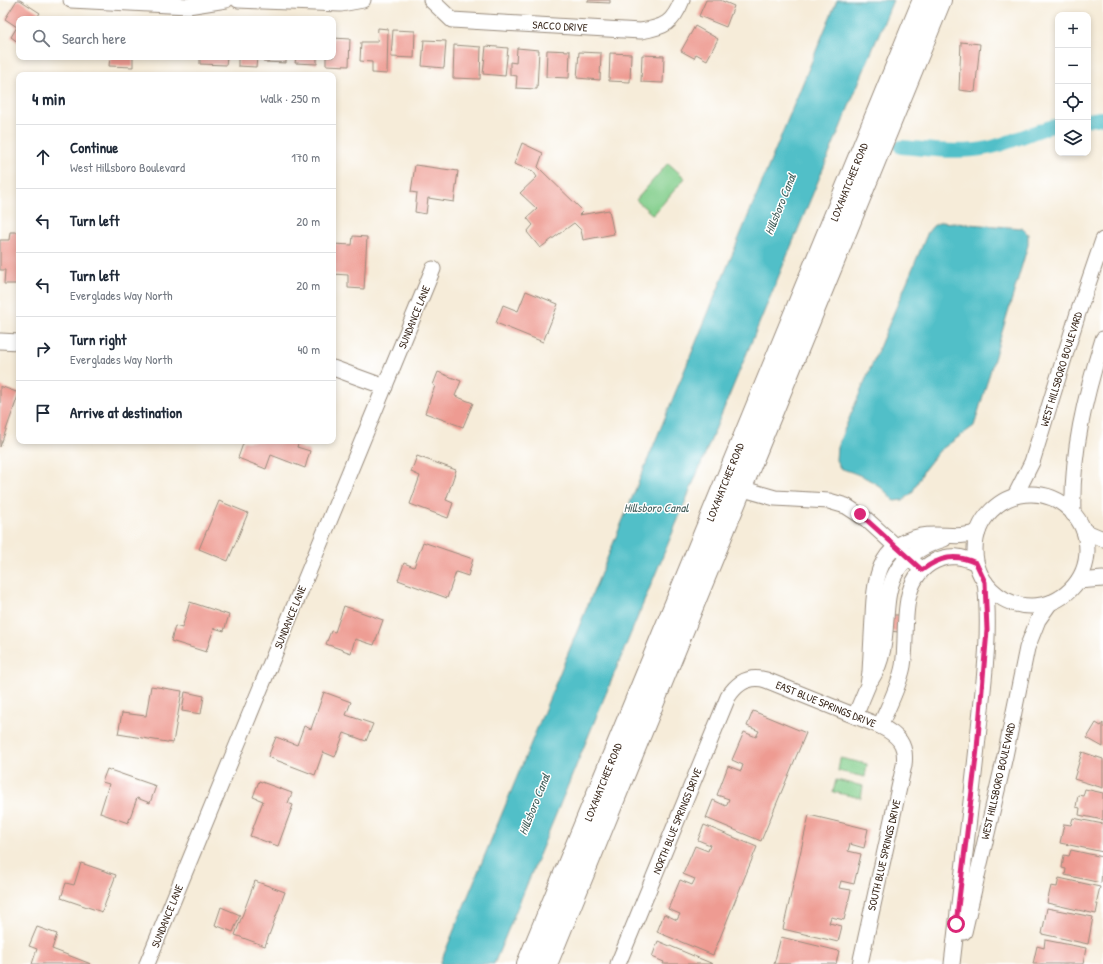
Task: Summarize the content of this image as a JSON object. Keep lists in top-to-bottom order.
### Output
{
  "streets": {
    "main road": ["LOXAHATCHEE ROAD"],
    "street": [
      "SACCO DRIVE",
      "SUNDANCE LANE",
      "WEST HILLSBORO BOULEVARD",
      "EAST BLUE SPRINGS DRIVE",
      "NORTH BLUE SPRINGS DRIVE",
      "SOUTH BLUE SPRINGS DRIVE"
    ]
  },
  "crossings": [
    ["EAST BLUE SPRINGS DRIVE", "NORTH BLUE SPRINGS DRIVE"],
    ["EAST BLUE SPRINGS DRIVE", "SOUTH BLUE SPRINGS DRIVE"]
  ],
  "water": ["Hillsboro Canal"],
  "page": {
    "map_buttons": ["+", "−"],
    "search": "Search here",
    "heading": ["4 min", "Walk · 250 m"],
    "list": [
      ["Continue", "West Hillsboro Boulevard", "170 m"],
      ["Turn left", "20 m"],
      ["Turn left", "Everglades Way North", "20 m"],
      ["Turn right", "Everglades Way North", "40 m"],
      "Arrive at destination"
    ]
  }
}
